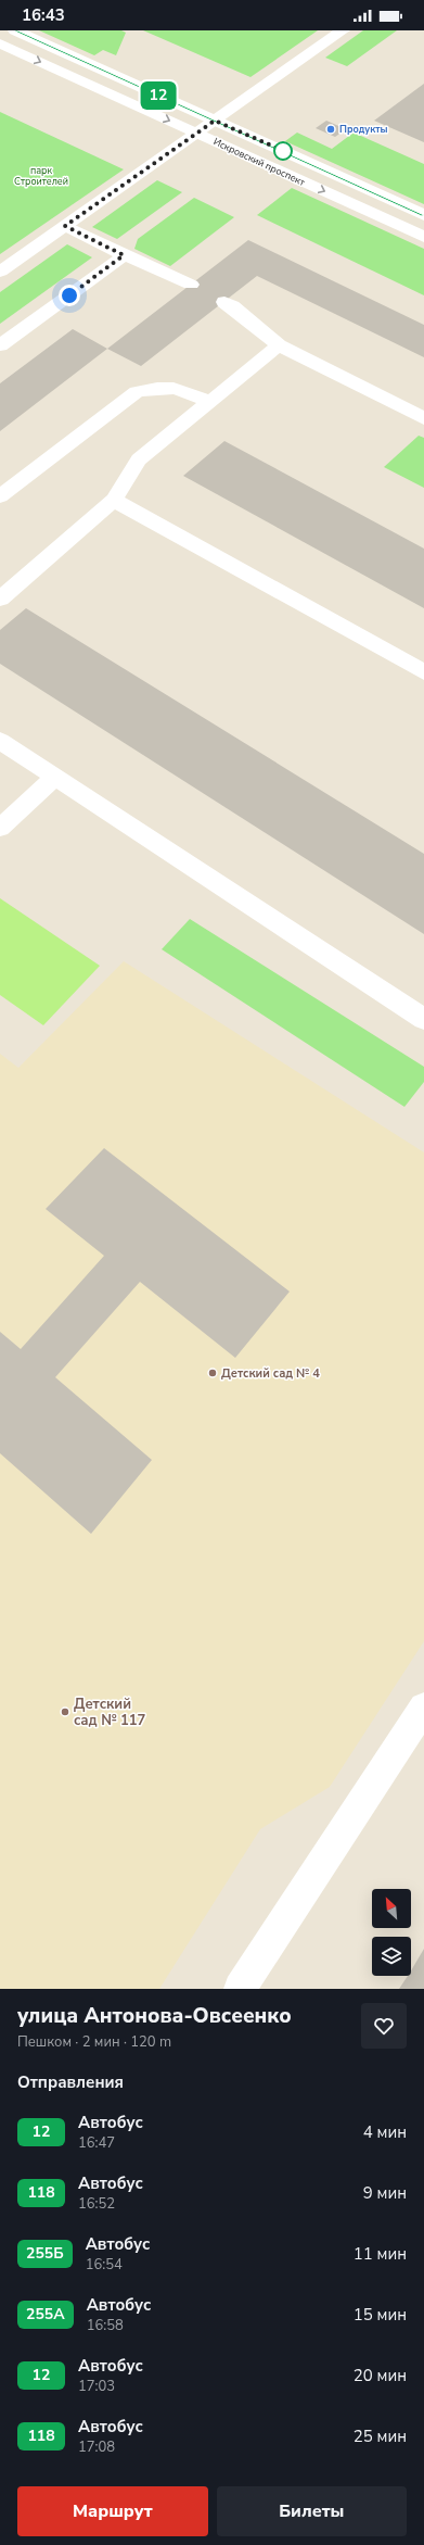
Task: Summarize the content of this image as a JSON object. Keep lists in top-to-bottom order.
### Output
{
  "streets": {
    "street": ["Искровский проспект"]
  },
  "parks": ["парк Строителей"],
  "places": ["Продукты", "Детский сад № 4", "Детский сад № 117"],
  "lines": ["bus line 12"],
  "north": "top left",
  "page": {
    "status": "16:43",
    "on_map": "12",
    "heading": [
      ["улица Антонова-Овсеенко", "Пешком · 2 мин · 120 m"],
      "Отправления"
    ],
    "list": [
      {
        "mark": "12",
        "name": "Автобус",
        "note": "16:47",
        "value": "4 мин"
      },
      {
        "mark": "118",
        "name": "Автобус",
        "note": "16:52",
        "value": "9 мин"
      },
      {
        "mark": "255Б",
        "name": "Автобус",
        "note": "16:54",
        "value": "11 мин"
      },
      {
        "mark": "255А",
        "name": "Автобус",
        "note": "16:58",
        "value": "15 мин"
      },
      {
        "mark": "12",
        "name": "Автобус",
        "note": "17:03",
        "value": "20 мин"
      },
      {
        "mark": "118",
        "name": "Автобус",
        "note": "17:08",
        "value": "25 мин"
      }
    ],
    "buttons": ["Маршрут", "Билеты"]
  }
}
